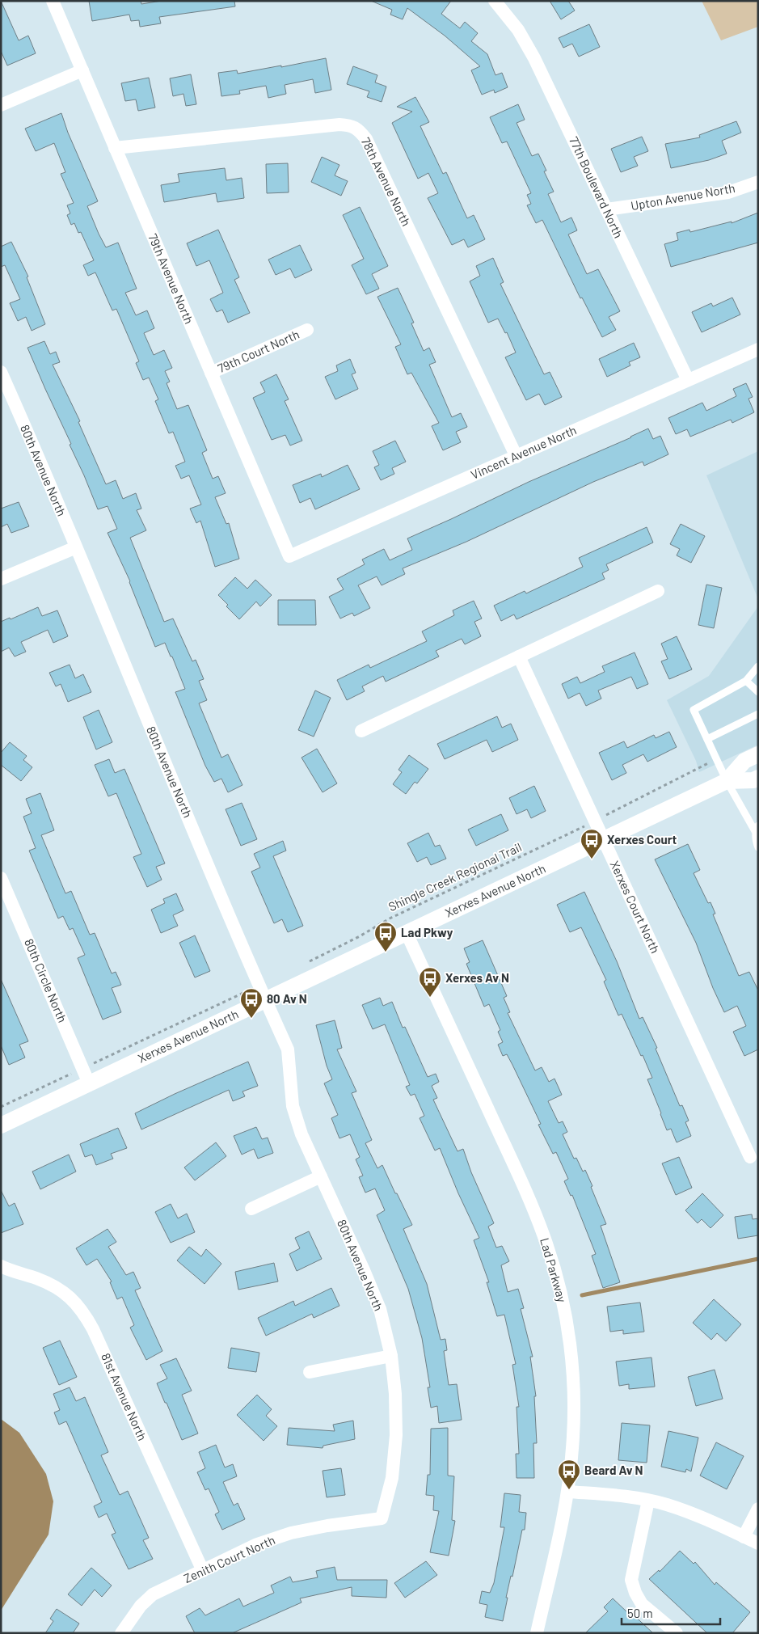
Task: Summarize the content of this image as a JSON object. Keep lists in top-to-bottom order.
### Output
{
  "streets": {
    "street": [
      "78th Avenue North",
      "77th Boulevard North",
      "Upton Avenue North",
      "79th Avenue North",
      "79th Court North",
      "Vincent Avenue North",
      "80th Avenue North",
      "Xerxes Avenue North",
      "Xerxes Court North",
      "80th Circle North",
      "Lad Parkway",
      "81st Avenue North",
      "Zenith Court North"
    ],
    "path": ["Shingle Creek Regional Trail"]
  },
  "crossings": [
    ["78th Avenue North", "79th Avenue North"],
    ["78th Avenue North", "Vincent Avenue North"],
    ["77th Boulevard North", "Upton Avenue North"],
    ["77th Boulevard North", "Vincent Avenue North"],
    ["79th Avenue North", "79th Court North"],
    ["79th Avenue North", "Vincent Avenue North"],
    ["80th Avenue North", "Xerxes Avenue North"],
    ["80th Avenue North", "Zenith Court North"],
    ["Xerxes Avenue North", "Xerxes Court North"],
    ["Xerxes Avenue North", "80th Circle North"],
    ["Xerxes Avenue North", "Lad Parkway"],
    ["81st Avenue North", "Zenith Court North"]
  ],
  "places": {
    "bus stop": [
      "Xerxes Court",
      "Lad Pkwy",
      "Xerxes Av N",
      "80 Av N",
      "Beard Av N"
    ]
  },
  "scale_bar": "50 m"
}
